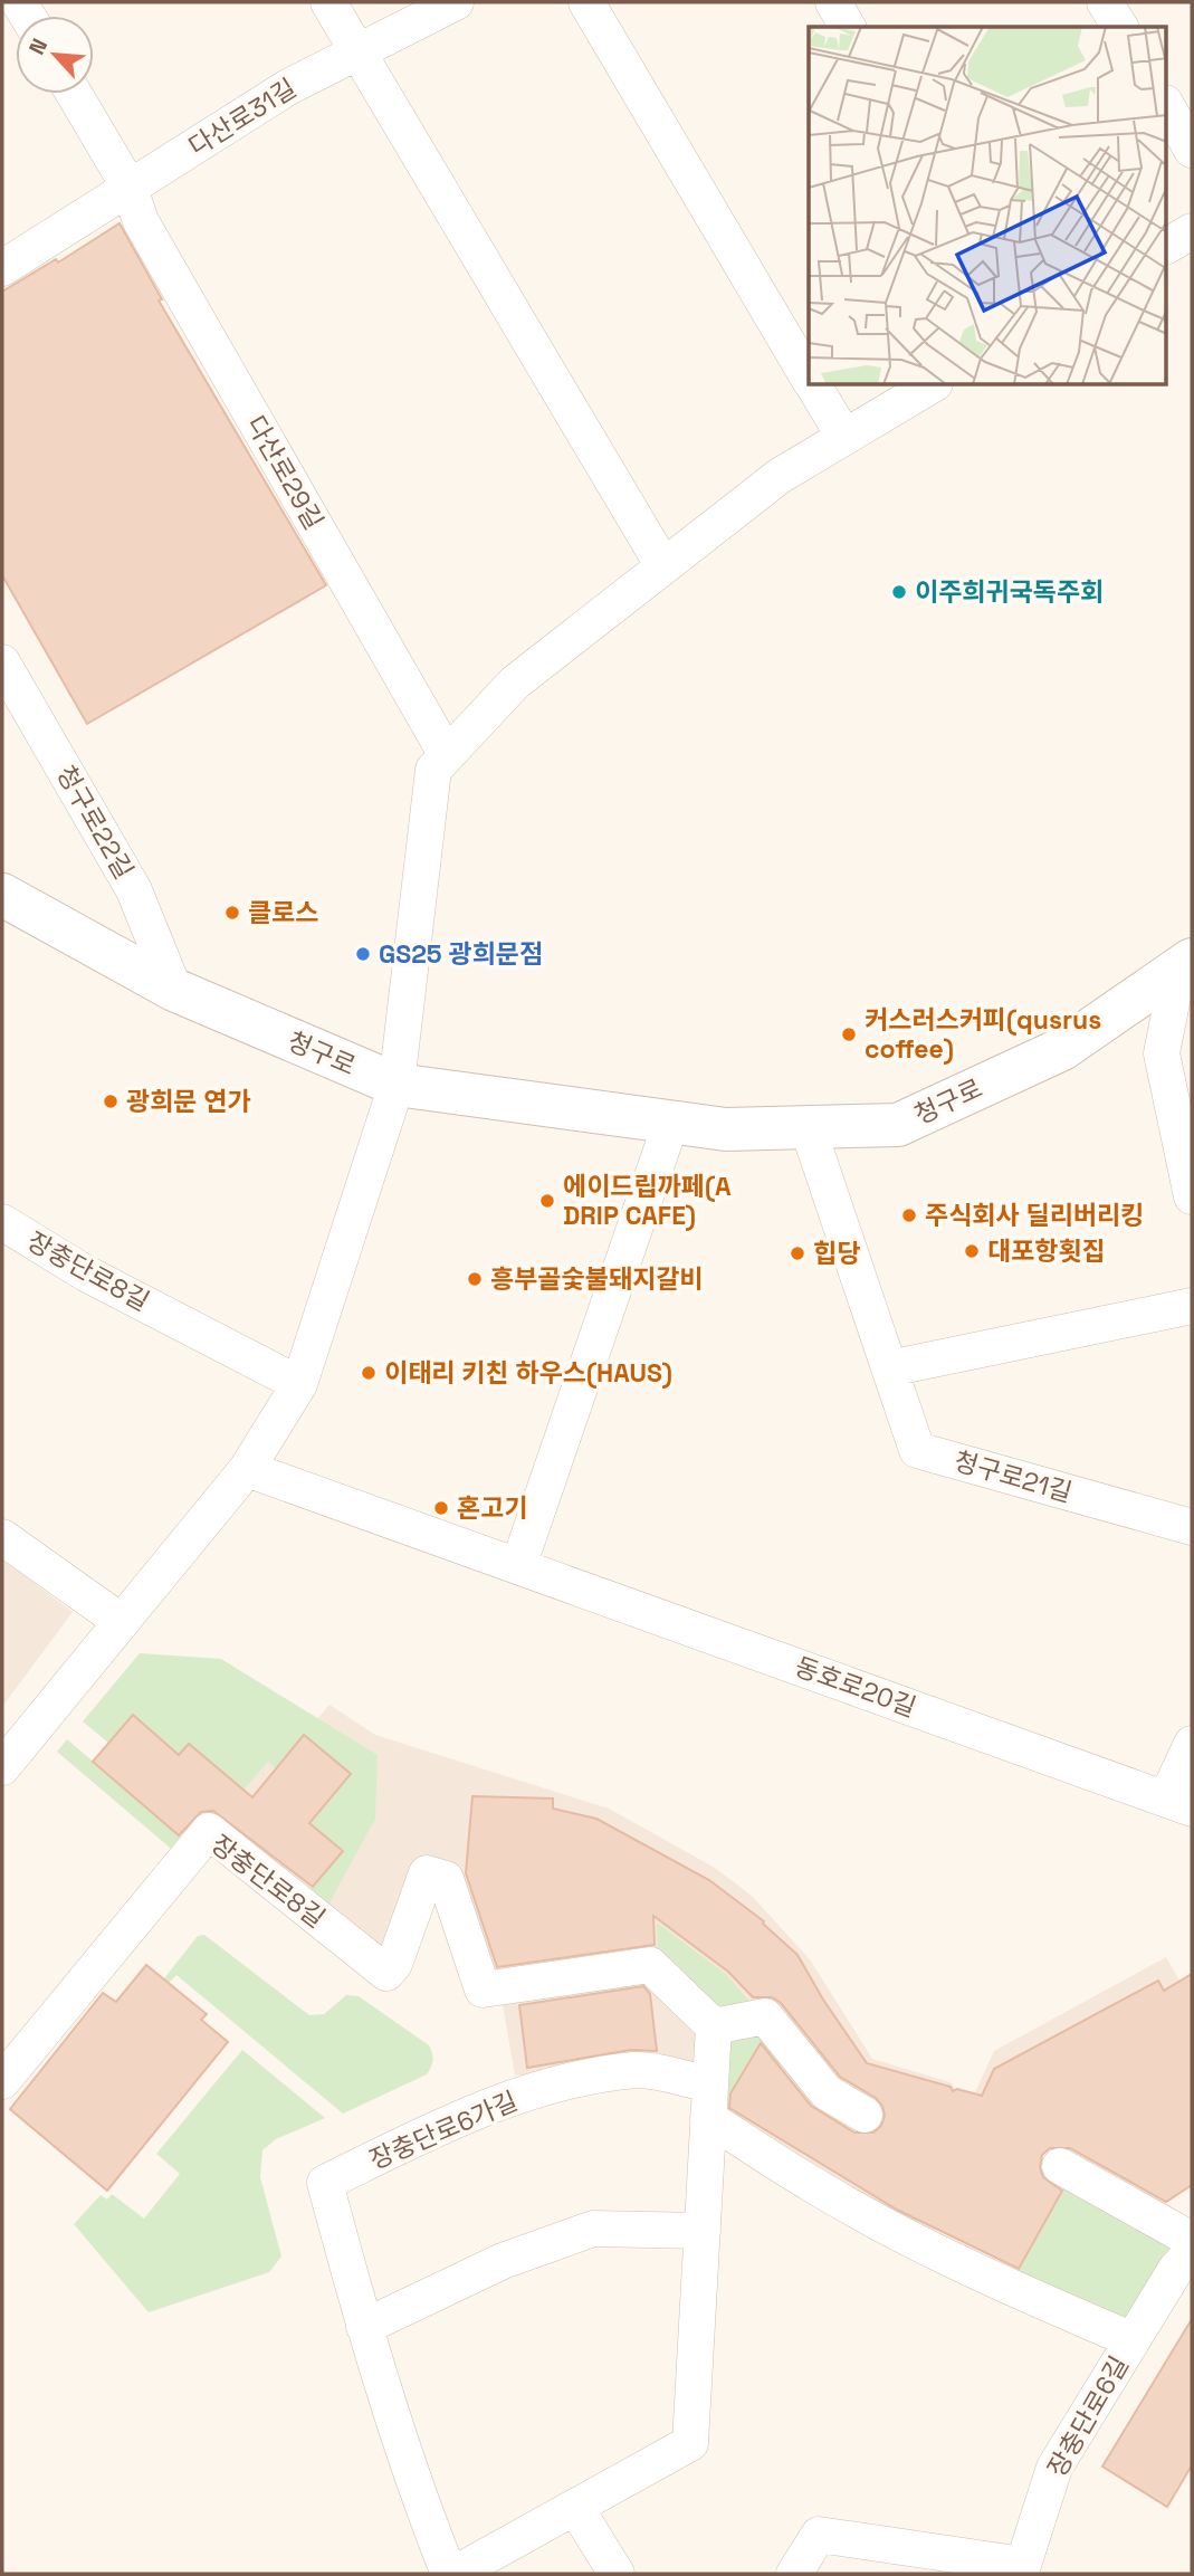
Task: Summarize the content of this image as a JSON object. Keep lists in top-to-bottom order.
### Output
{
  "streets": {
    "street": [
      "다산로31길",
      "다산로29길",
      "청구로22길",
      "청구로",
      "장충단로8길",
      "청구로21길",
      "동호로20길",
      "장충단로6가길",
      "장충단로6길"
    ]
  },
  "crossings": [
    ["다산로31길", "다산로29길"],
    ["청구로22길", "청구로"],
    ["청구로", "청구로21길"],
    ["장충단로6가길", "장충단로6길"]
  ],
  "places": [
    "이주희귀국독주회",
    "클로스",
    "GS25 광희문점",
    "커스러스커피(qusrus coffee)",
    "광희문 연가",
    "에이드립까페(A DRIP CAFE)",
    "주식회사 딜리버리킹",
    "대포항횟집",
    "힙당",
    "흥부골숯불돼지갈비",
    "이태리 키친 하우스(HAUS)",
    "혼고기"
  ],
  "north": "top left"
}
